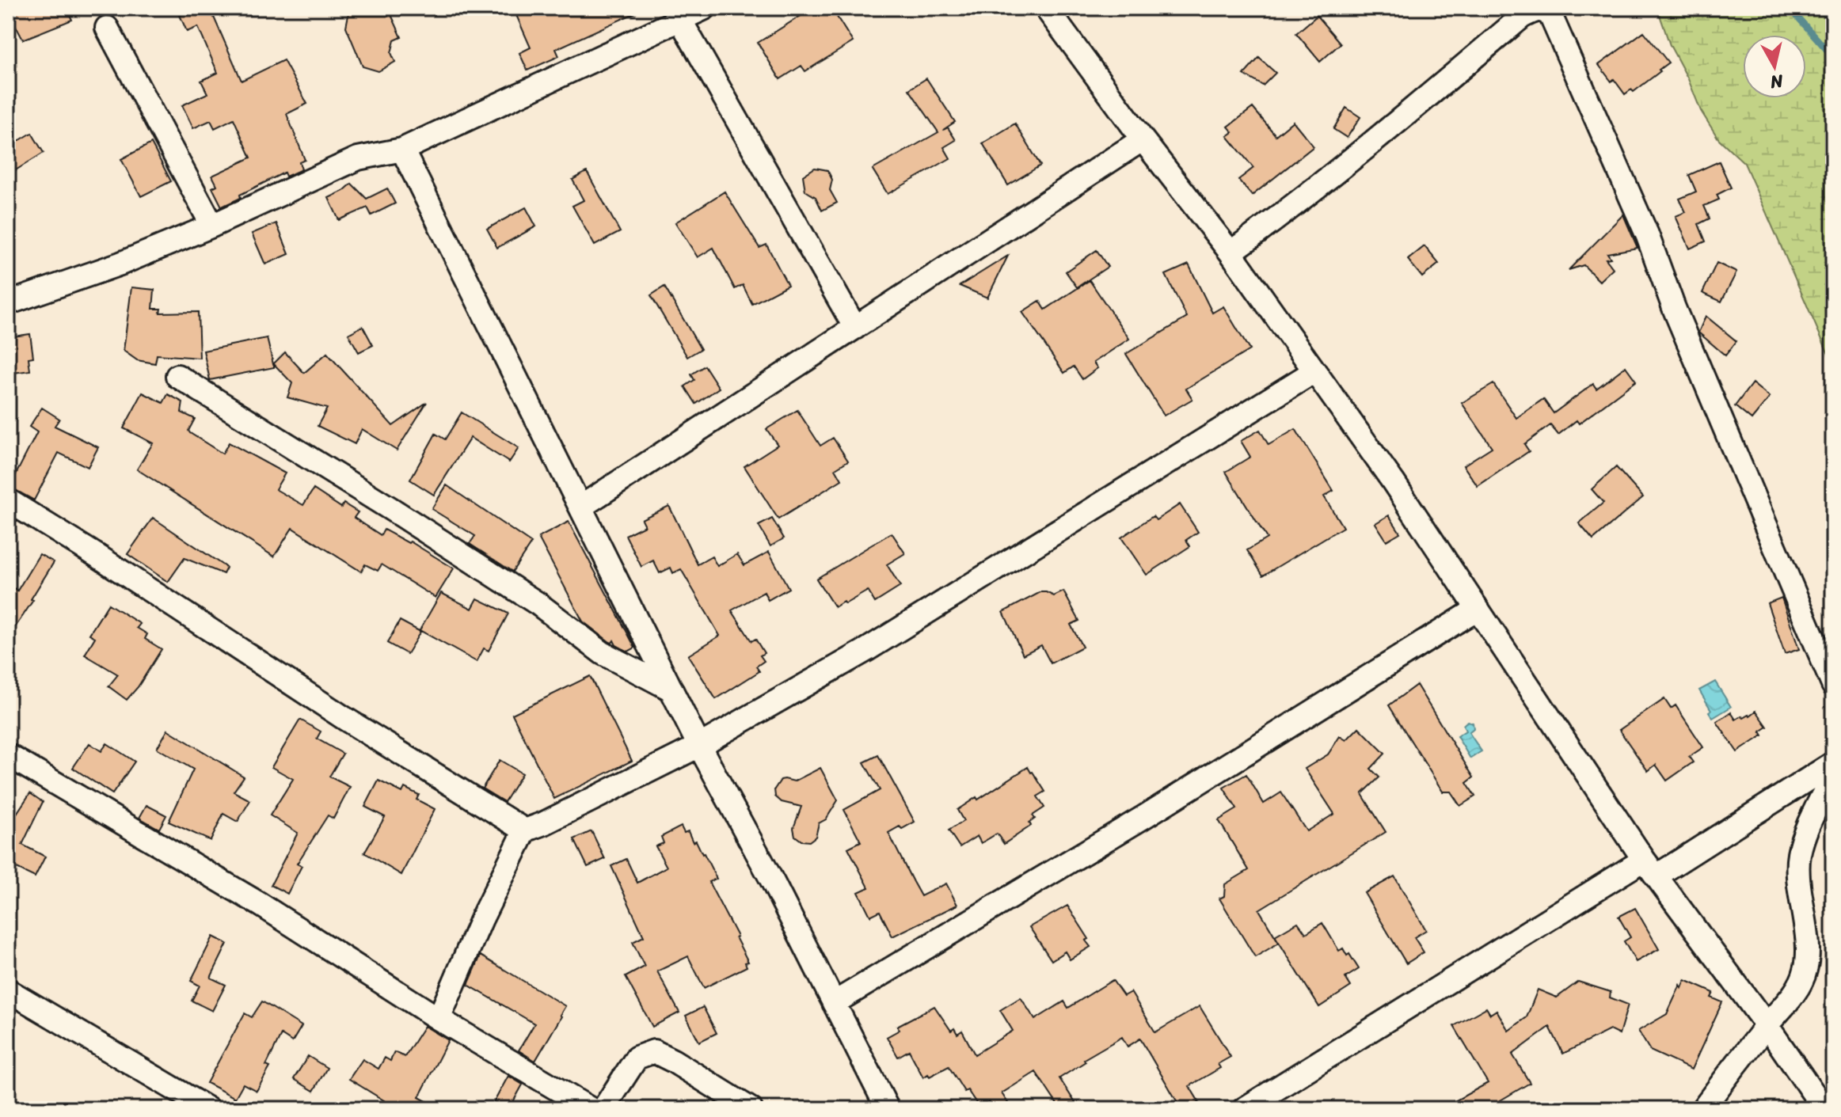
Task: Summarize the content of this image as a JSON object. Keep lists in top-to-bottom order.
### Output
{
  "north": "bottom"
}
